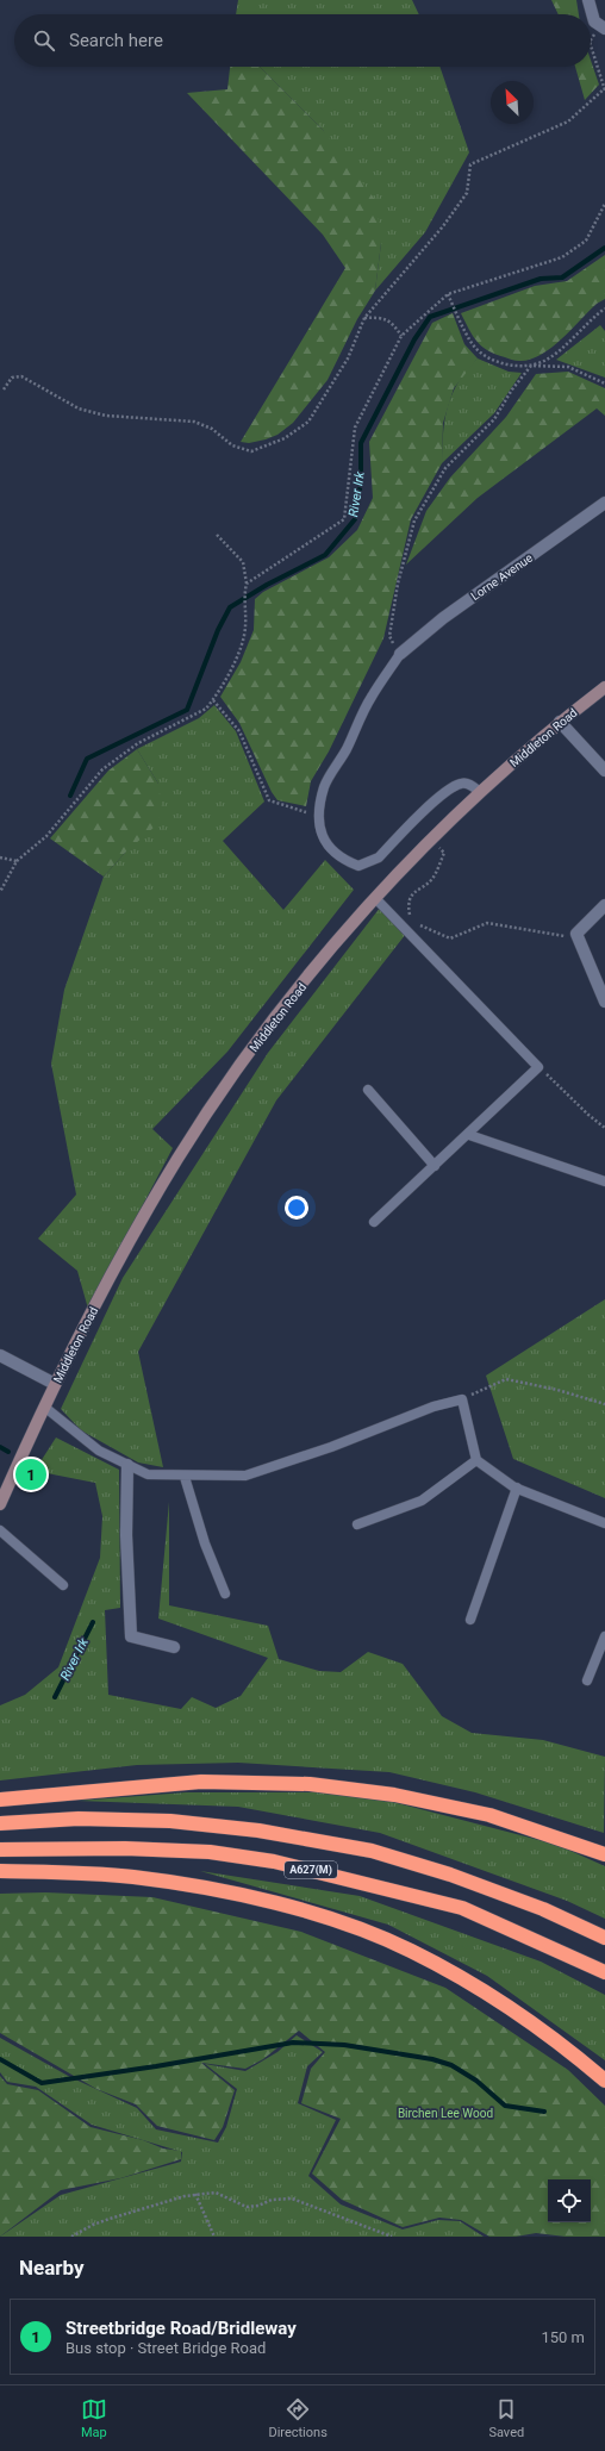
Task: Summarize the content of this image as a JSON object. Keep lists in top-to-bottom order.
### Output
{
  "streets": {
    "highway": ["A627(M)"],
    "main road": ["Middleton Road"],
    "street": ["Lorne Avenue"]
  },
  "water": ["River Irk"],
  "parks": ["Birchen Lee Wood"],
  "north": "top left",
  "page": {
    "search": "Search here",
    "pins": "1",
    "heading": "Nearby",
    "list": [
      {
        "mark": "1",
        "name": "Streetbridge Road/Bridleway",
        "note": "Bus stop · Street Bridge Road",
        "value": "150 m"
      }
    ],
    "nav": ["Map", "Directions", "Saved"]
  }
}
